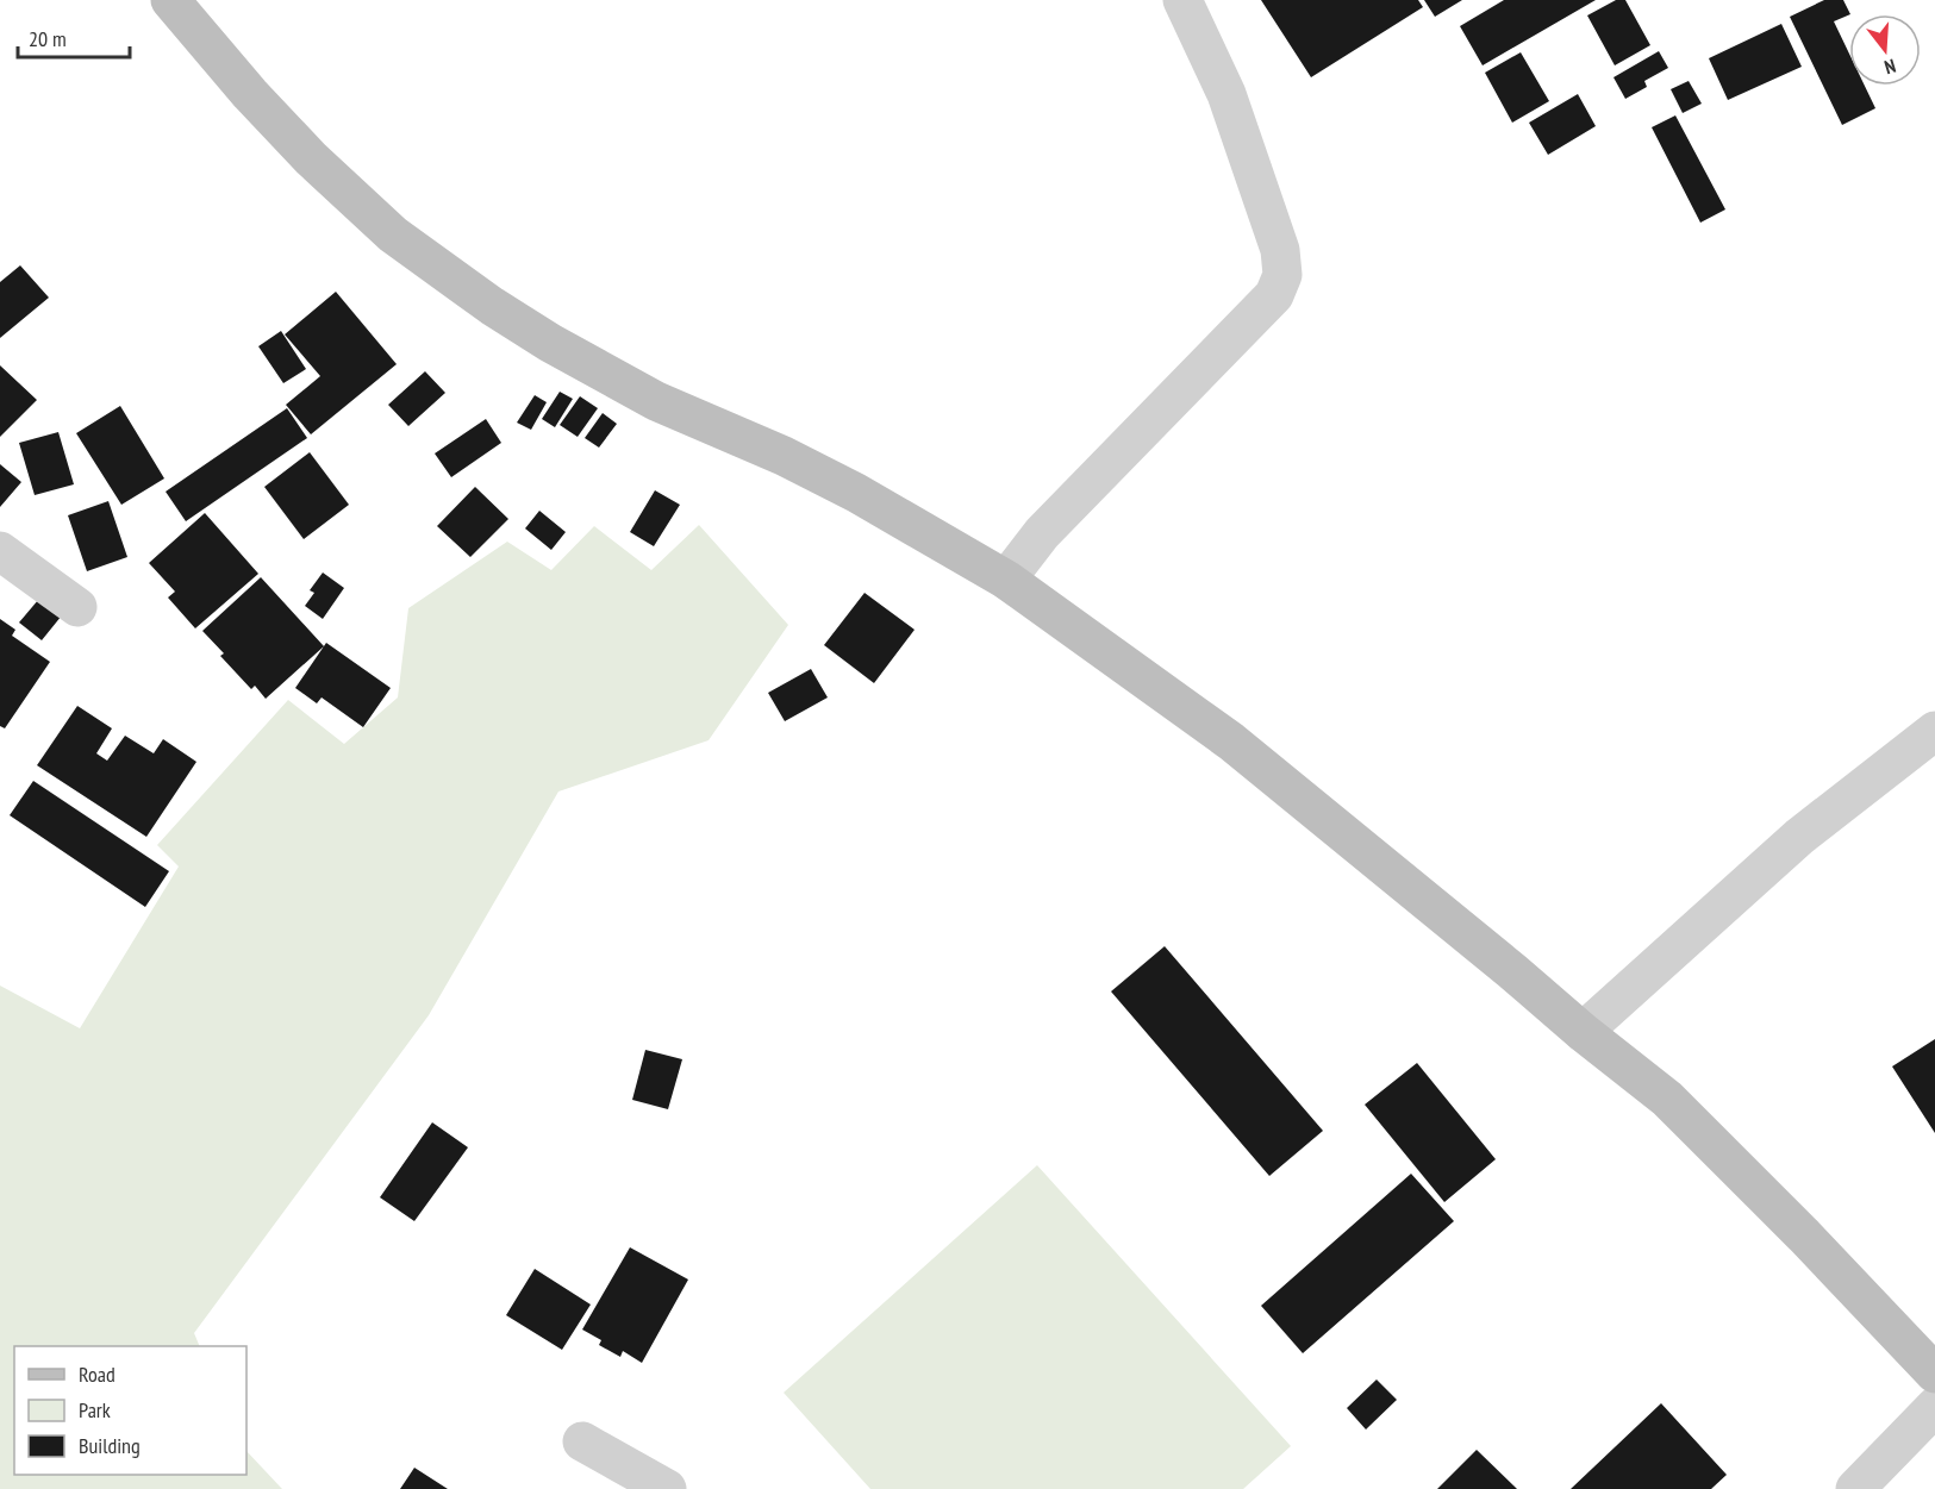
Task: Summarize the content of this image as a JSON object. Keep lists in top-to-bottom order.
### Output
{
  "legend": ["Road", "Park", "Building"],
  "scale_bar": "20 m",
  "north": "bottom"
}
